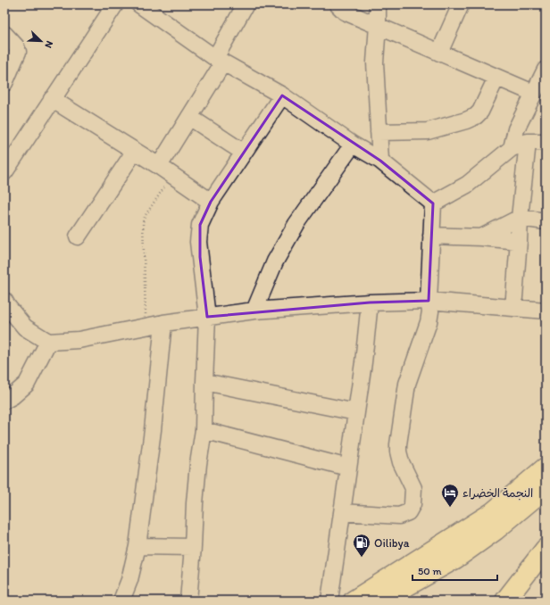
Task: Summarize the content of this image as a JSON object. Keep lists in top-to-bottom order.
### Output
{
  "places": {
    "hotel": ["النجمة الخضراء"],
    "fuel station": ["Oilibya"]
  },
  "scale_bar": "50 m",
  "north": "bottom right"
}
